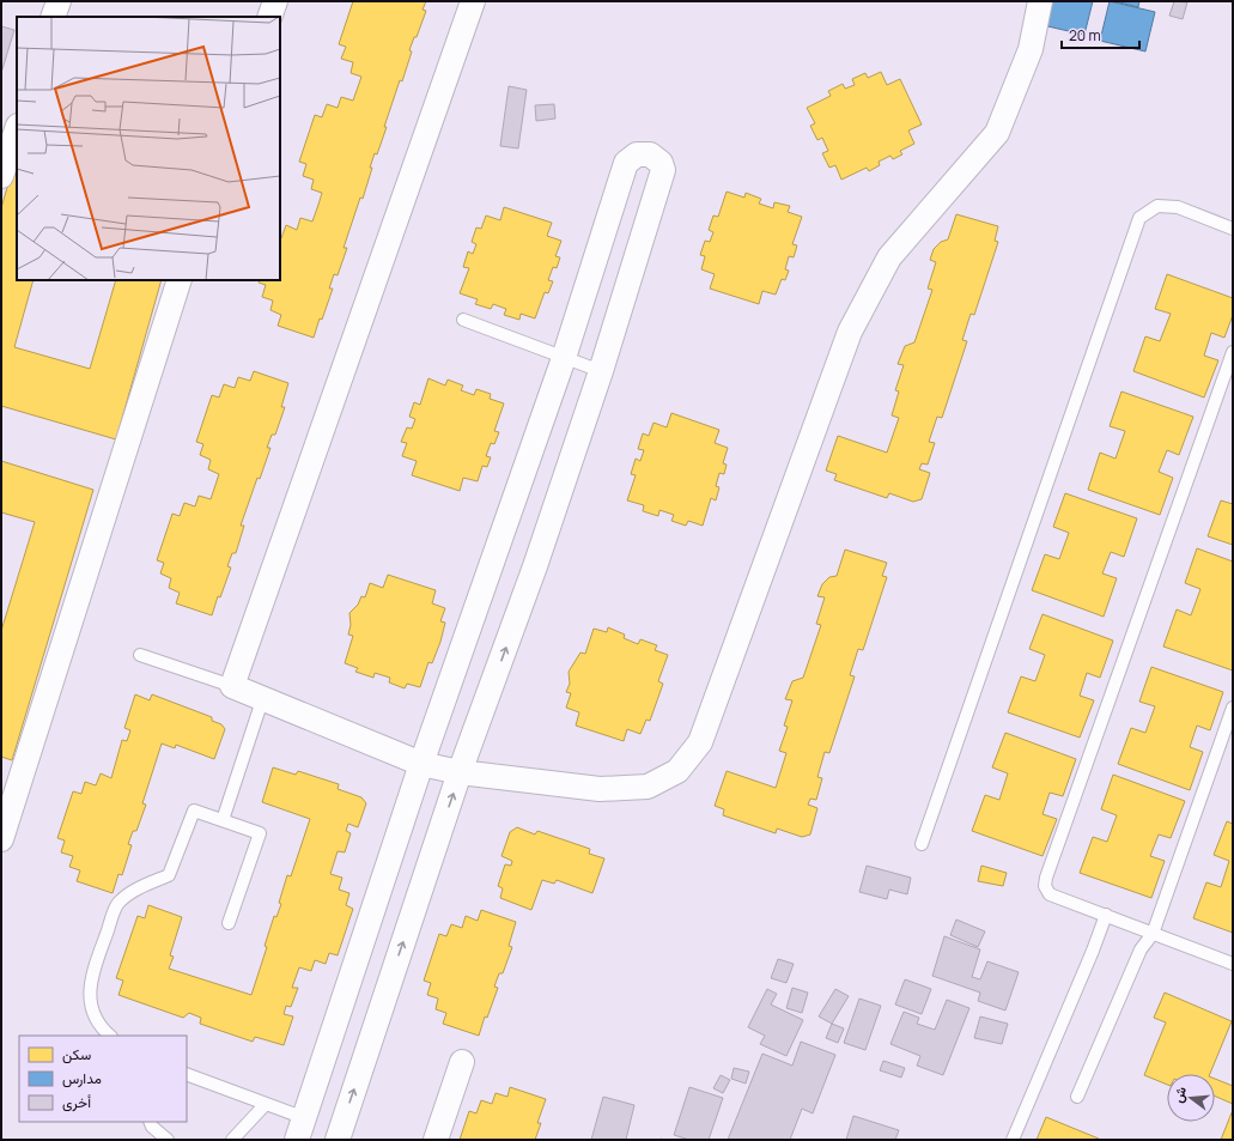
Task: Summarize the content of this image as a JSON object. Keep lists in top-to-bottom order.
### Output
{
  "legend": ["سكن", "مدارس", "أخرى"],
  "scale_bar": "20 m",
  "north": "left"
}
